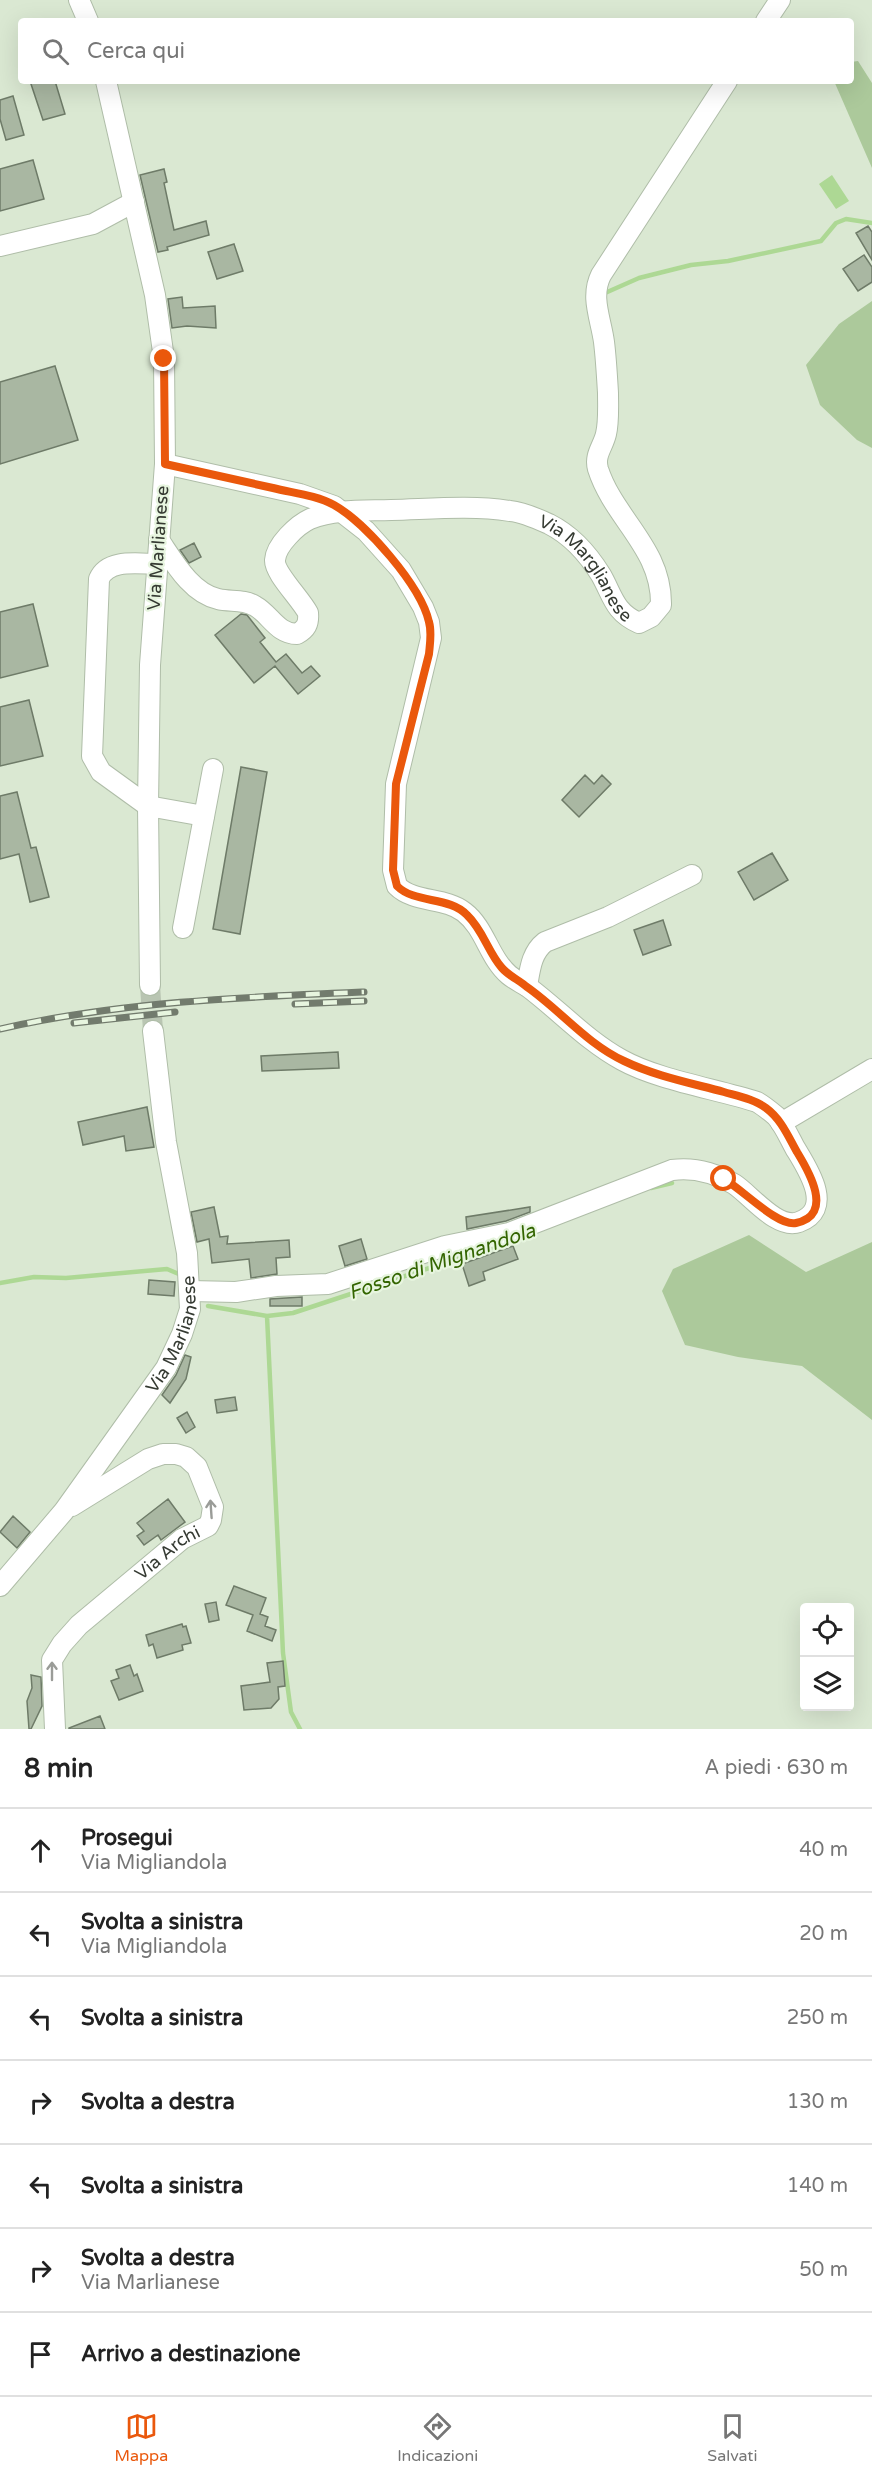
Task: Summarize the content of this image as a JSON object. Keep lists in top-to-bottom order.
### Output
{
  "streets": {
    "street": ["Via Marlianese", "Via Marglianese", "Via Archi"]
  },
  "crossings": [
    ["Via Marlianese", "Via Marglianese"],
    ["Via Marlianese", "Via Archi"]
  ],
  "water": ["Fosso di Mignandola"],
  "page": {
    "search": "Cerca qui",
    "heading": ["8 min", "A piedi · 630 m"],
    "list": [
      ["Prosegui", "Via Migliandola", "40 m"],
      ["Svolta a sinistra", "Via Migliandola", "20 m"],
      ["Svolta a sinistra", "250 m"],
      ["Svolta a destra", "130 m"],
      ["Svolta a sinistra", "140 m"],
      ["Svolta a destra", "Via Marlianese", "50 m"],
      "Arrivo a destinazione"
    ],
    "nav": ["Mappa", "Indicazioni", "Salvati"]
  }
}
